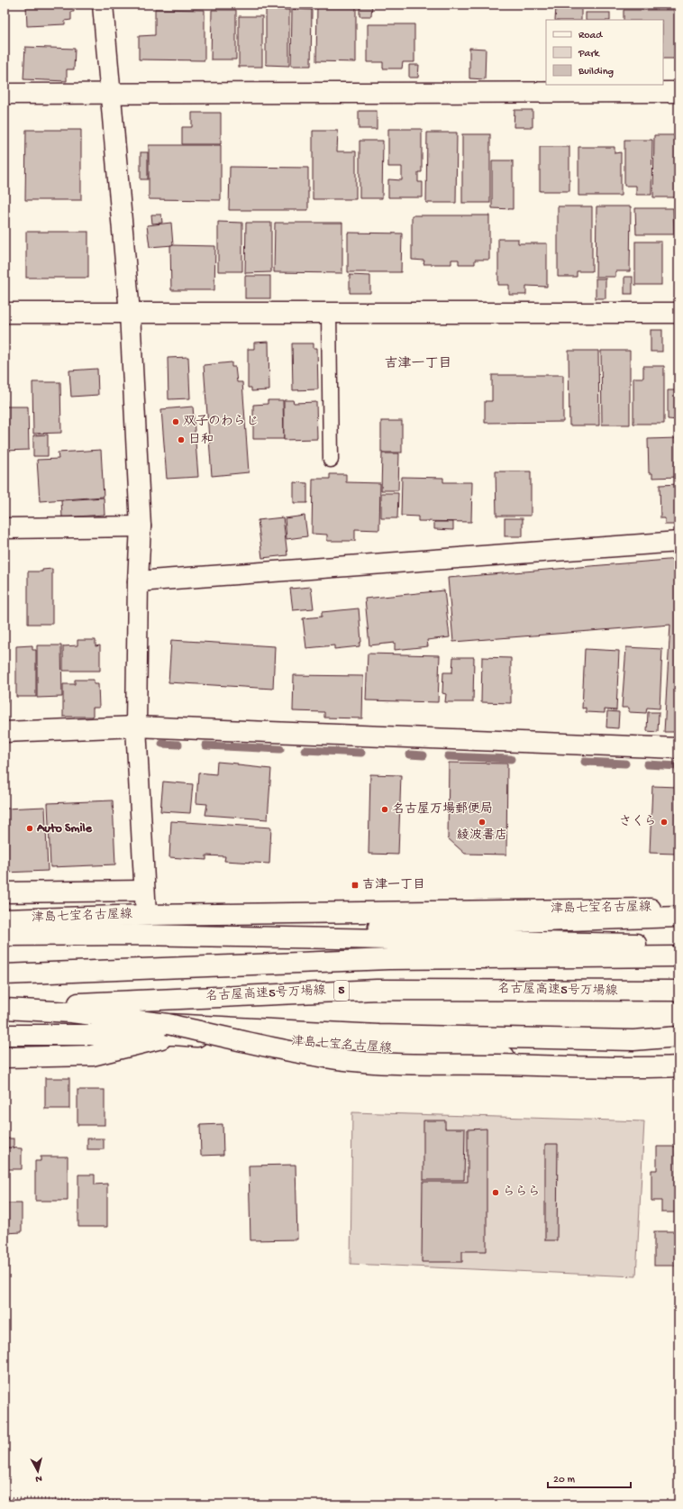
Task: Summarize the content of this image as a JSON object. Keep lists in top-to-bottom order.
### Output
{
  "streets": {
    "main road": ["津島七宝名古屋線", "5", "名古屋高速5号万場線"]
  },
  "districts": ["吉津一丁目"],
  "places": {
    "other": [
      "双子のわらじ",
      "日和",
      "名古屋万場郵便局",
      "綾波書店",
      "さくら",
      "Auto Smile",
      "ららら"
    ],
    "transit": ["吉津一丁目"]
  },
  "legend": ["Road", "Park", "Building"],
  "scale_bar": "20 m",
  "north": "bottom"
}
